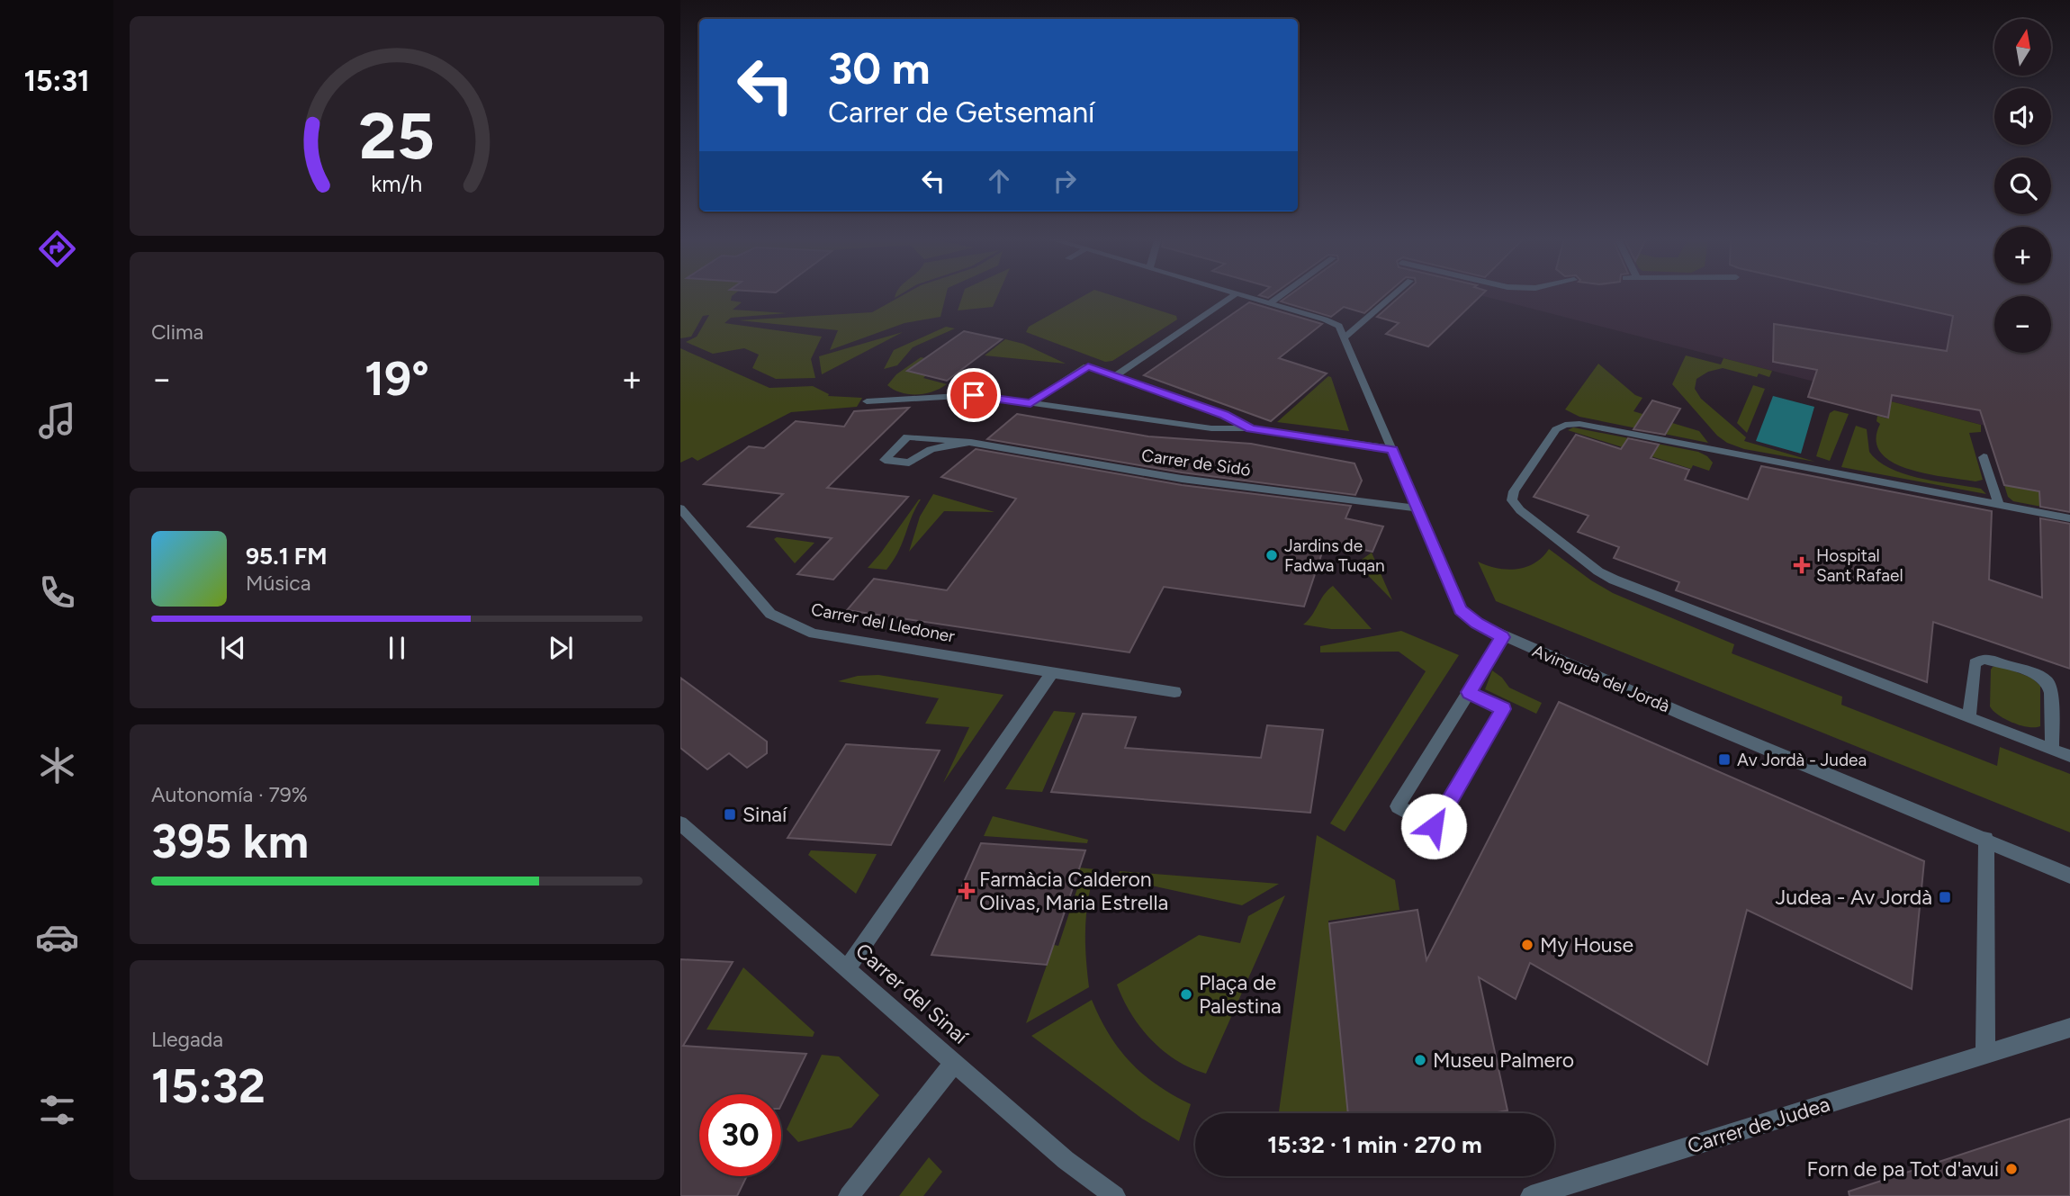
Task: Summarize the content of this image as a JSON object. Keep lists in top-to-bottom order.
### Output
{
  "streets": {
    "street": [
      "Carrer de Sidó",
      "Carrer del Lledoner",
      "Avinguda del Jordà",
      "Carrer del Sinaí",
      "Carrer de Judea"
    ]
  },
  "crossings": [
    ["Carrer de Sidó", "Avinguda del Jordà"]
  ],
  "places": {
    "other": [
      "Jardins de Fadwa Tuqan",
      "My House",
      "Plaça de Palestina",
      "Museu Palmero",
      "Forn de pa Tot d'avui"
    ],
    "health": ["Hospital Sant Rafael", "Farmàcia Calderon Olivas, Maria Estrella"],
    "transit": ["Av Jordà - Judea", "Sinaí", "Judea - Av Jordà"]
  },
  "north": "top",
  "page": {
    "tabs": "15:31",
    "map_buttons": ["+", "−"],
    "turn": ["30 m", "Carrer de Getsemaní"],
    "tile": [
      "Clima",
      ["Autonomía · 79%", "395 km"],
      ["Llegada", "15:32"]
    ],
    "heat": ["−", "19°", "+"],
    "song": ["95.1 FM", "Música"],
    "limit": "30",
    "trip": "15:32 · 1 min · 270 m",
    "gauge": ["25", "km/h"]
  }
}
